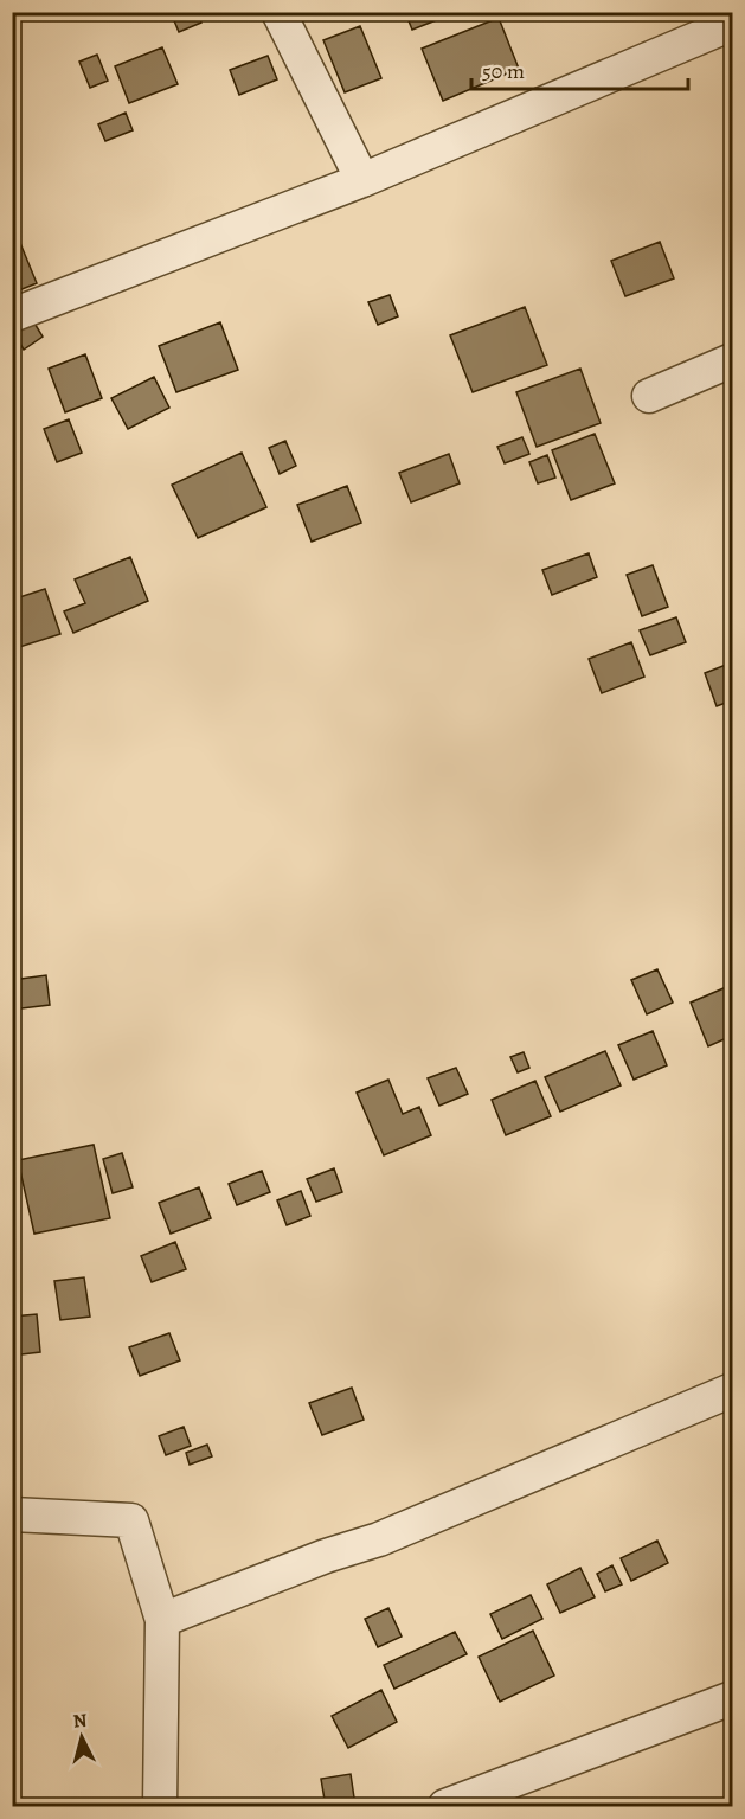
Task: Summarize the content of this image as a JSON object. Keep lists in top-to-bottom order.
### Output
{
  "scale_bar": "50 m",
  "north": "top"
}
